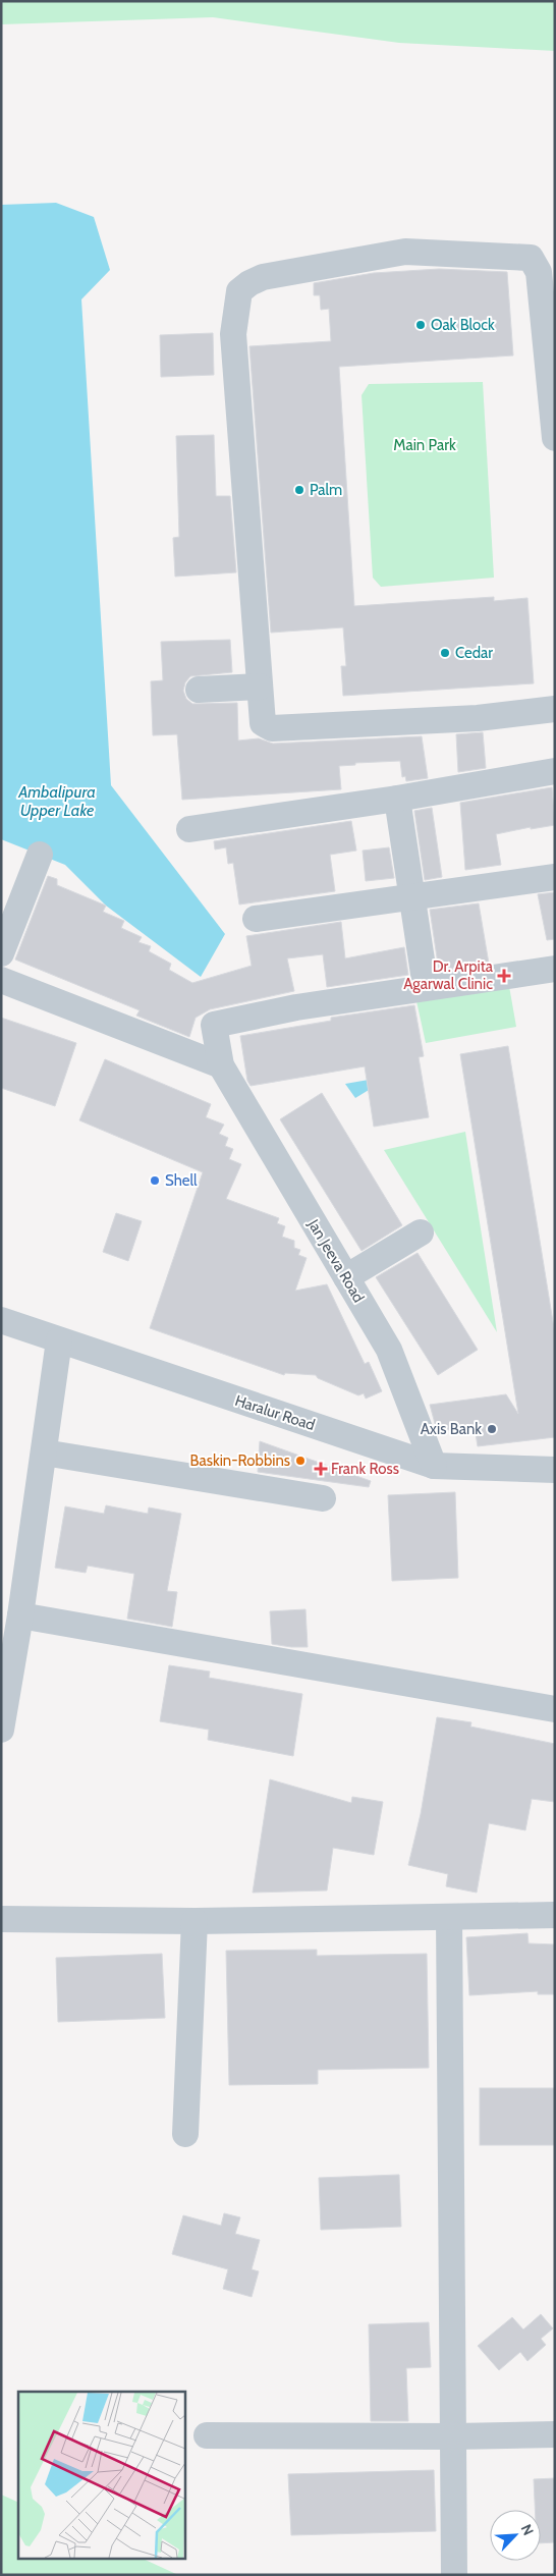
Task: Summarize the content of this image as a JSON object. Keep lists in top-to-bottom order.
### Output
{
  "streets": {
    "street": ["Jan Jeeva Road", "Haralur Road"]
  },
  "crossings": [
    ["Jan Jeeva Road", "Haralur Road"]
  ],
  "water": ["Ambalipura Upper Lake"],
  "parks": ["Main Park"],
  "places": {
    "other": [
      "Oak Block",
      "Palm",
      "Cedar",
      "Shell",
      "Axis Bank",
      "Baskin-Robbins"
    ],
    "health": ["Dr. Arpita Agarwal Clinic", "Frank Ross"]
  },
  "north": "top right"
}
